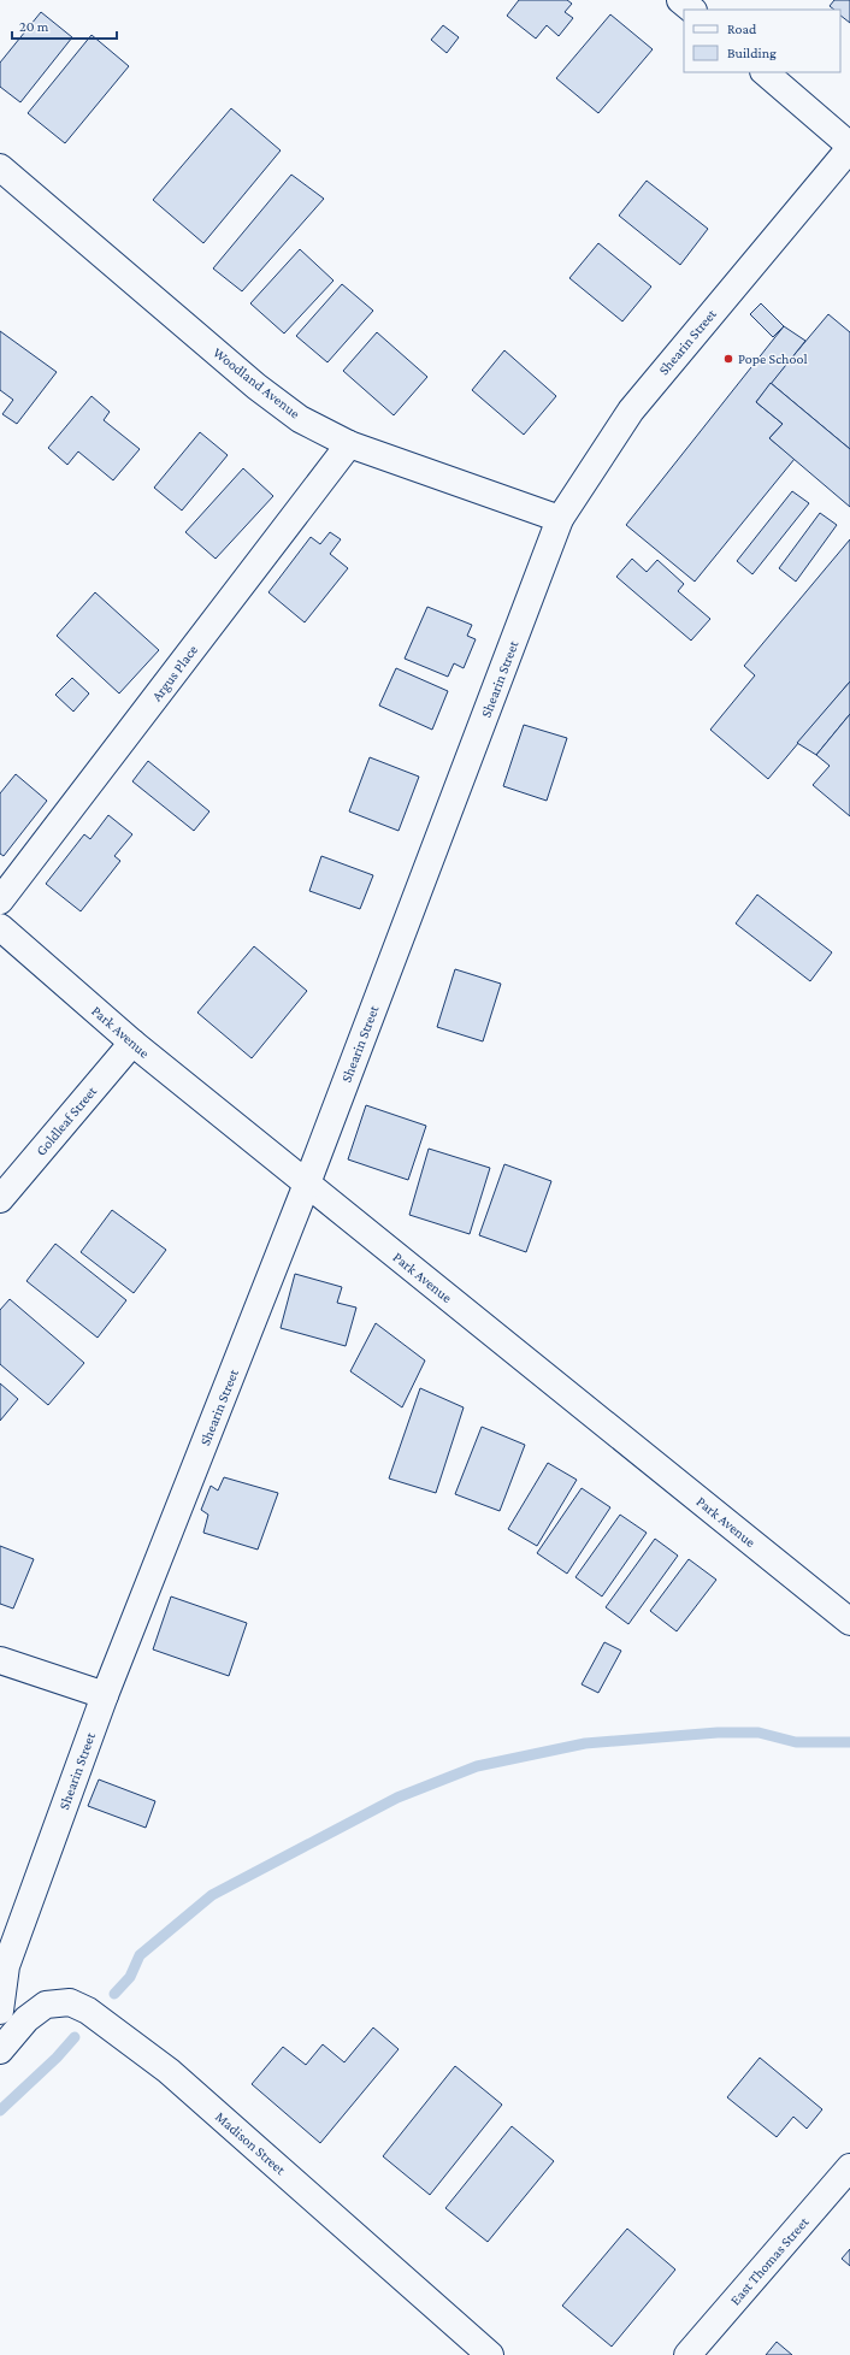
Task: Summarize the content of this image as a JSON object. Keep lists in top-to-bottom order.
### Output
{
  "streets": {
    "street": [
      "Shearin Street",
      "Woodland Avenue",
      "Argus Place",
      "Park Avenue",
      "Goldleaf Street",
      "Madison Street",
      "East Thomas Street"
    ]
  },
  "crossings": [
    ["Shearin Street", "Woodland Avenue"],
    ["Shearin Street", "Park Avenue"],
    ["Woodland Avenue", "Argus Place"],
    ["Park Avenue", "Goldleaf Street"]
  ],
  "places": ["Pope School"],
  "legend": ["Road", "Building"],
  "scale_bar": "20 m"
}
